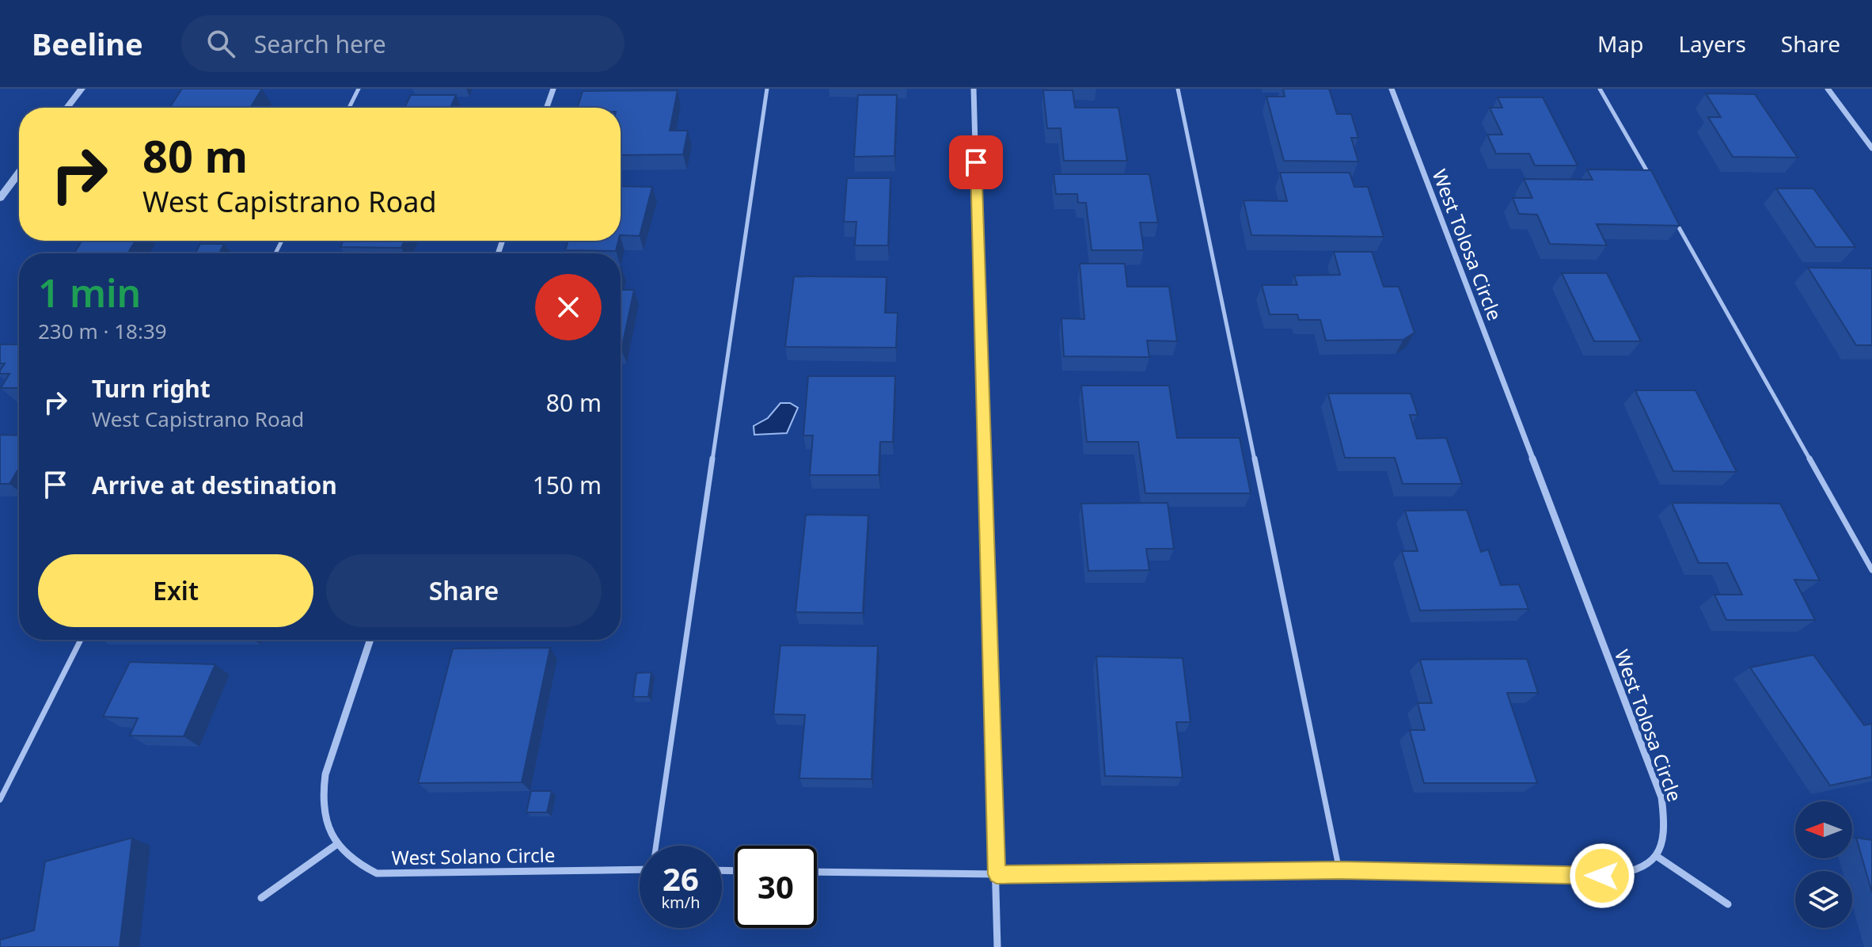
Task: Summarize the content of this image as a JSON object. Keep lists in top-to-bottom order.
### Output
{
  "streets": {
    "street": ["West Tolosa Circle", "West Solano Circle"]
  },
  "north": "left",
  "page": {
    "header": "Beeline",
    "search": "Search here",
    "nav": ["Map", "Layers", "Share"],
    "turn": ["80 m", "West Capistrano Road"],
    "heading": ["1 min", "230 m · 18:39"],
    "list": [
      {
        "name": "Turn right",
        "note": "West Capistrano Road",
        "value": "80 m"
      },
      {
        "name": "Arrive at destination",
        "value": "150 m"
      }
    ],
    "buttons": ["Exit", "Share"],
    "speed": "26 km/h",
    "limit": "30"
  }
}
